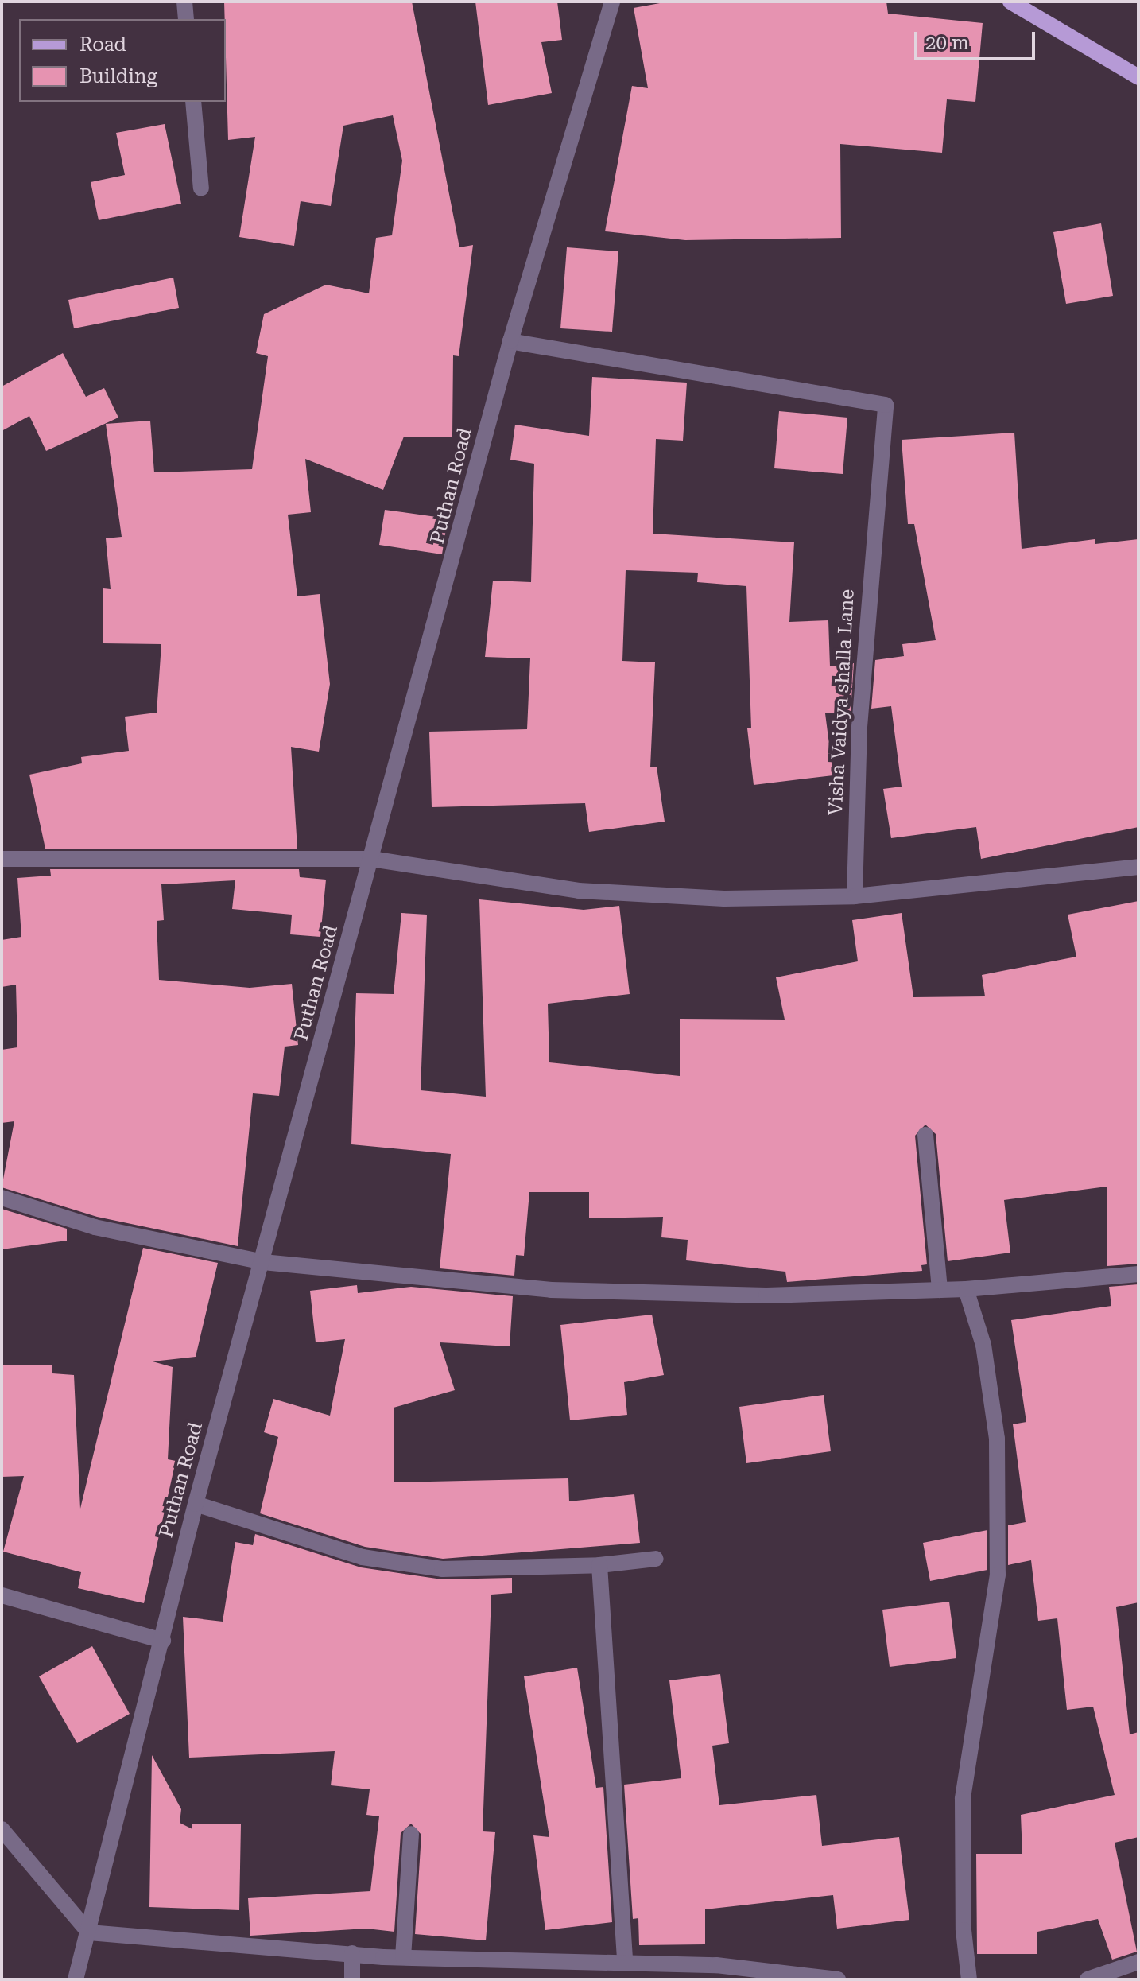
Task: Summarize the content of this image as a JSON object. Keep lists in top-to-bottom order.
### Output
{
  "streets": {
    "street": ["Puthan Road", "Visha Vaidya shalla Lane"]
  },
  "crossings": [
    ["Puthan Road", "Visha Vaidya shalla Lane"]
  ],
  "legend": ["Road", "Building"],
  "scale_bar": "20 m"
}
